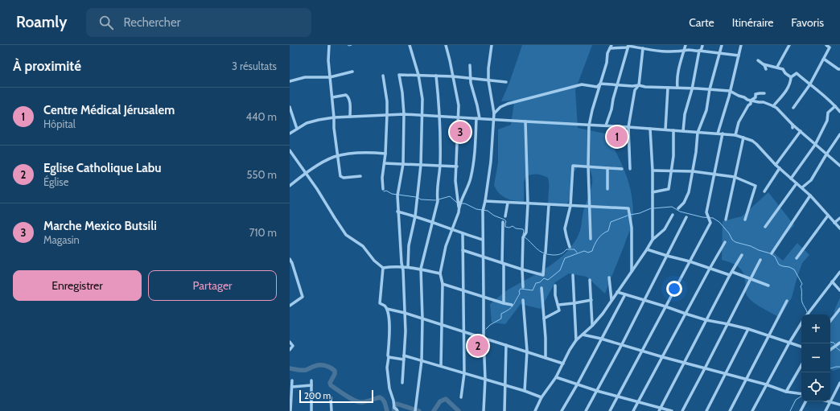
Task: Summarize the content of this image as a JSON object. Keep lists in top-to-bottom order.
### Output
{
  "scale_bar": "200 m",
  "page": {
    "header": "Roamly",
    "search": "Rechercher",
    "nav": ["Carte", "Itinéraire", "Favoris"],
    "heading": ["À proximité", "3 résultats"],
    "list": [
      {
        "mark": "1",
        "name": "Centre Médical Jérusalem",
        "note": "Hôpital",
        "value": "440 m"
      },
      {
        "mark": "2",
        "name": "Eglise Catholique Labu",
        "note": "Église",
        "value": "550 m"
      },
      {
        "mark": "3",
        "name": "Marche Mexico Butsili",
        "note": "Magasin",
        "value": "710 m"
      }
    ],
    "pins": ["3", "1", "2"],
    "buttons": ["Enregistrer", "Partager"],
    "map_buttons": ["+", "−"],
    "scale": "200 m"
  }
}
